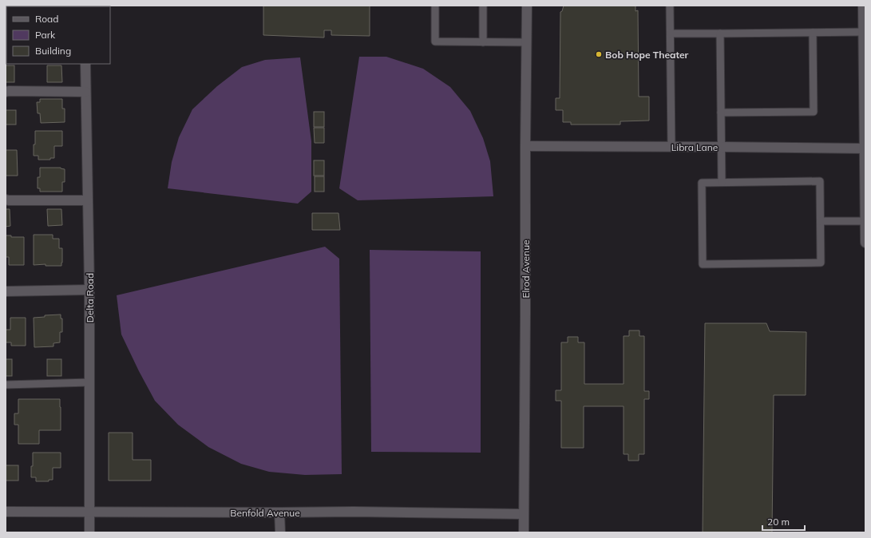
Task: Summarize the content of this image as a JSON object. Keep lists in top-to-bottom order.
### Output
{
  "streets": {
    "street": [
      "Libra Lane",
      "Elrod Avenue",
      "Delta Road",
      "Benfold Avenue"
    ]
  },
  "crossings": [
    ["Libra Lane", "Elrod Avenue"],
    ["Elrod Avenue", "Benfold Avenue"],
    ["Delta Road", "Benfold Avenue"]
  ],
  "places": ["Bob Hope Theater"],
  "legend": ["Road", "Park", "Building"],
  "scale_bar": "20 m"
}
